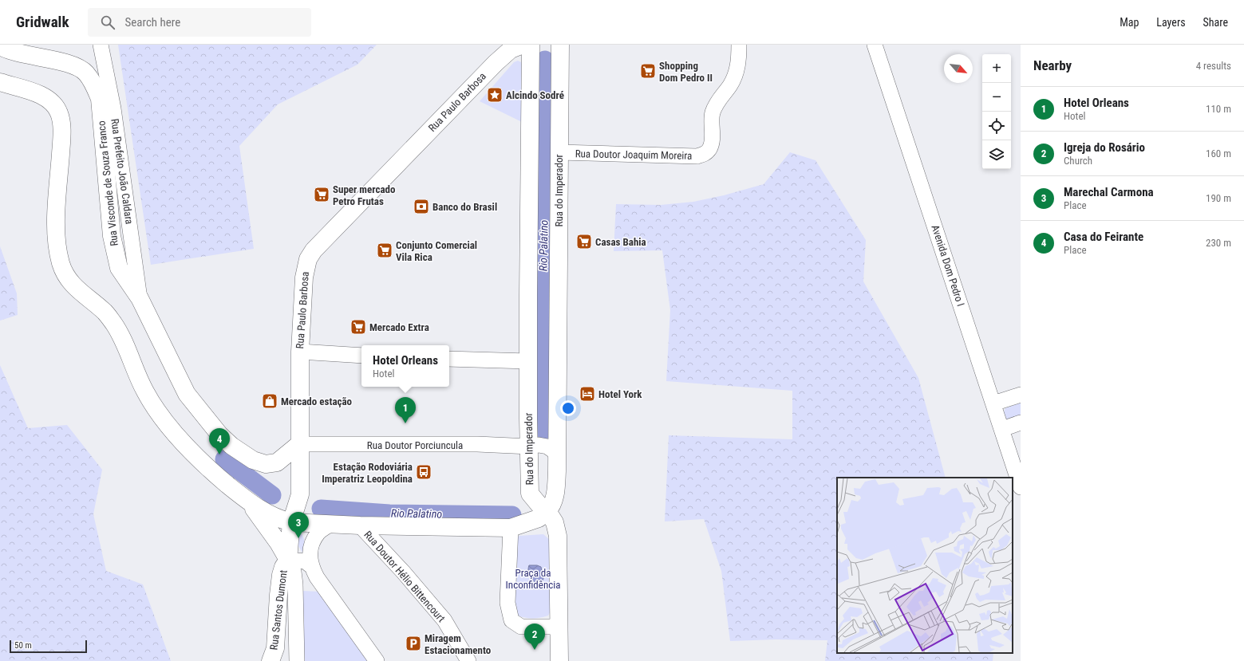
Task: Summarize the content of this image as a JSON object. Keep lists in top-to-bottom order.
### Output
{
  "streets": {
    "main road": [
      "Rua Paulo Barbosa",
      "Rua Visconde de Souza Franco",
      "Rua do Imperador",
      "Rua Santos Dumont"
    ],
    "street": [
      "Rua Doutor Joaquim Moreira",
      "Rua Prefeito João Caldara",
      "Avenida Dom Pedro I",
      "Rua Doutor Porciuncula",
      "Rua Doutor Hélio Bittencourt"
    ]
  },
  "crossings": [
    ["Rua Paulo Barbosa", "Rua Visconde de Souza Franco"],
    ["Rua Paulo Barbosa", "Rua Doutor Porciuncula"],
    ["Rua Doutor Joaquim Moreira", "Rua do Imperador"],
    ["Rua Prefeito João Caldara", "Rua Visconde de Souza Franco"],
    ["Rua Visconde de Souza Franco", "Rua Doutor Porciuncula"],
    ["Rua do Imperador", "Rua Doutor Porciuncula"]
  ],
  "water": ["Rio Palatino"],
  "parks": ["Praça da Inconfidência"],
  "places": {
    "supermarket": [
      "Shopping Dom Pedro II",
      "Super mercado Petro Frutas",
      "Casas Bahia",
      "Conjunto Comercial Vila Rica",
      "Mercado Extra"
    ],
    "place": ["Alcindo Sodré"],
    "bank": ["Banco do Brasil"],
    "hotel": ["Hotel York"],
    "shop": ["Mercado estação"],
    "bus stop": ["Estação Rodoviária Imperatriz Leopoldina"],
    "parking": ["Miragem Estacionamento"]
  },
  "scale_bar": "50 m",
  "north": "bottom right",
  "page": {
    "header": "Gridwalk",
    "search": "Search here",
    "nav": ["Map", "Layers", "Share"],
    "heading": ["Nearby", "4 results"],
    "map_buttons": ["+", "−"],
    "list": [
      {
        "mark": "1",
        "name": "Hotel Orleans",
        "note": "Hotel",
        "value": "110 m"
      },
      {
        "mark": "2",
        "name": "Igreja do Rosário",
        "note": "Church",
        "value": "160 m"
      },
      {
        "mark": "3",
        "name": "Marechal Carmona",
        "note": "Place",
        "value": "190 m"
      },
      {
        "mark": "4",
        "name": "Casa do Feirante",
        "note": "Place",
        "value": "230 m"
      }
    ],
    "popup": ["Hotel Orleans", "Hotel"],
    "pins": [
      "1",
      "4",
      "3",
      "2"
    ],
    "scale": "50 m"
  }
}
